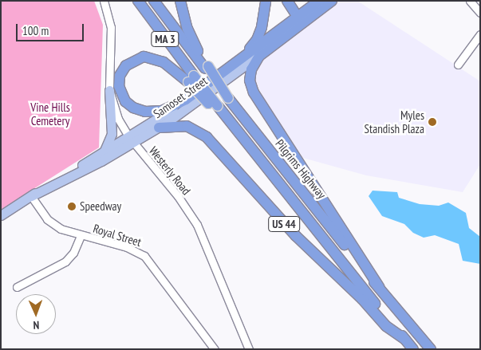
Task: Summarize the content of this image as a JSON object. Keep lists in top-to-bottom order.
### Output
{
  "streets": {
    "highway": [
      "MA 3",
      "Samoset Street",
      "Pilgrims Highway",
      "US 44"
    ],
    "street": ["Westerly Road", "Royal Street"]
  },
  "crossings": [
    ["MA 3", "Pilgrims Highway"],
    ["MA 3", "US 44"],
    ["Samoset Street", "Westerly Road"],
    ["Samoset Street", "US 44"],
    ["Samoset Street", "Royal Street"],
    ["Pilgrims Highway", "US 44"]
  ],
  "parks": ["Vine Hills Cemetery"],
  "places": ["Myles Standish Plaza", "Speedway"],
  "scale_bar": "100 m",
  "north": "bottom"
}
